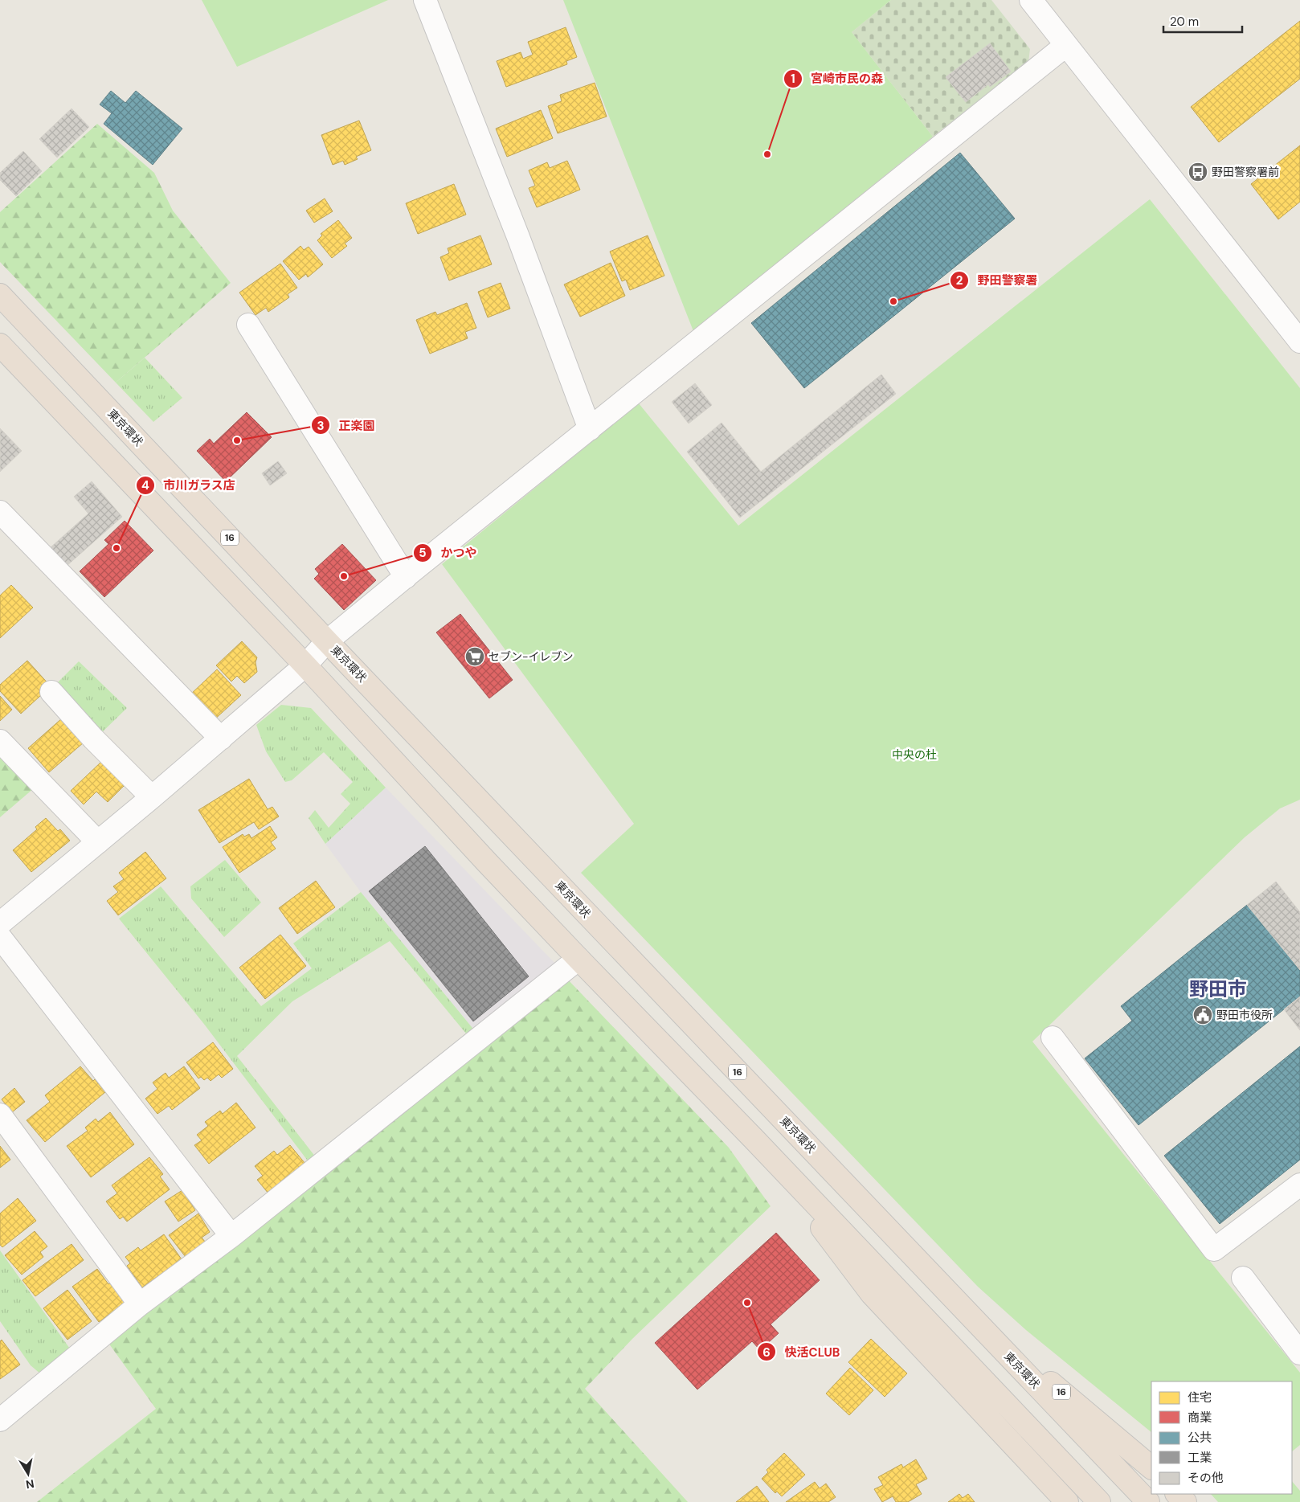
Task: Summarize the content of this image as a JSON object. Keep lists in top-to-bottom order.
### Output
{
  "streets": {
    "highway": ["東京環状", "16"]
  },
  "crossings": [
    ["東京環状", "16"]
  ],
  "districts": ["野田市"],
  "parks": ["中央の杜"],
  "places": {
    "other": [
      "宮崎市民の森",
      "野田警察署",
      "正楽園",
      "市川ガラス店",
      "かつや",
      "快活CLUB"
    ],
    "bus stop": ["野田警察署前"],
    "supermarket": ["セブン-イレブン"],
    "public building": ["野田市役所"]
  },
  "legend": [
    "住宅",
    "商業",
    "公共",
    "工業",
    "その他"
  ],
  "scale_bar": "20 m",
  "north": "bottom"
}
